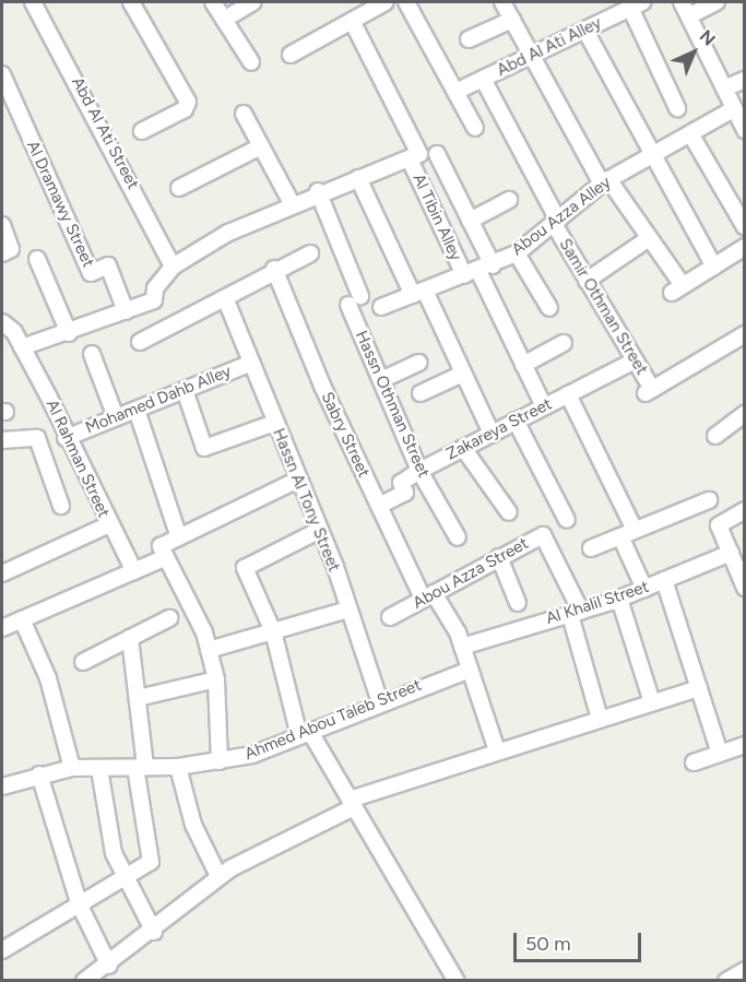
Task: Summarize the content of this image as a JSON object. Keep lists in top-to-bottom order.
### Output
{
  "streets": {
    "street": [
      "Abd Al Ati Alley",
      "Abd Al Ati Street",
      "Al Dramawy Street",
      "Abou Azza Alley",
      "Al Tibin Alley",
      "Samir Othman Street",
      "Mohamed Dahb Alley",
      "Hassn Othman Street",
      "Zakareya Street",
      "Sabry Street",
      "Al Rahman Street",
      "Hassn Al Tony Street",
      "Abou Azza Street",
      "Al Khalil Street",
      "Ahmed Abou Taleb Street"
    ]
  },
  "crossings": [
    ["Abd Al Ati Alley", "Samir Othman Street"],
    ["Abou Azza Alley", "Al Tibin Alley"],
    ["Abou Azza Alley", "Samir Othman Street"],
    ["Samir Othman Street", "Zakareya Street"],
    ["Mohamed Dahb Alley", "Al Rahman Street"],
    ["Mohamed Dahb Alley", "Hassn Al Tony Street"],
    ["Hassn Othman Street", "Zakareya Street"],
    ["Zakareya Street", "Sabry Street"],
    ["Sabry Street", "Abou Azza Street"],
    ["Sabry Street", "Al Khalil Street"],
    ["Sabry Street", "Ahmed Abou Taleb Street"],
    ["Hassn Al Tony Street", "Ahmed Abou Taleb Street"],
    ["Abou Azza Street", "Al Khalil Street"]
  ],
  "scale_bar": "50 m",
  "north": "top right"
}
